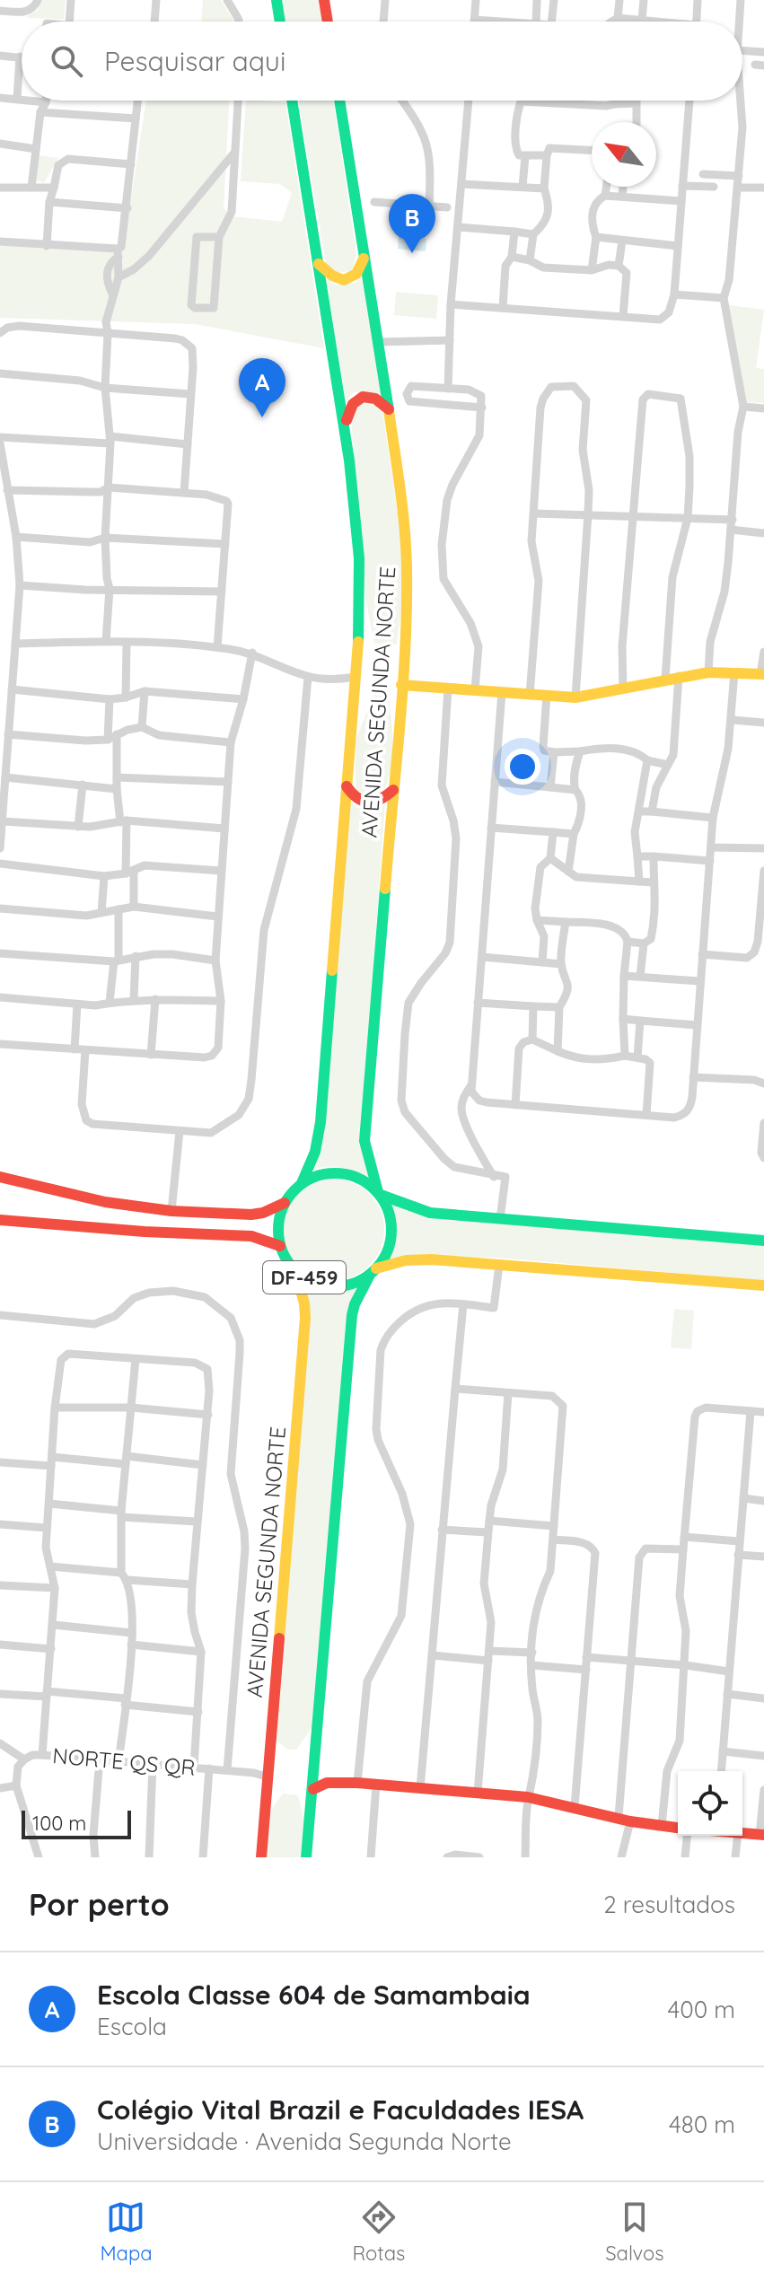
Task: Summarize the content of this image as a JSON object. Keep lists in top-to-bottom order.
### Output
{
  "streets": {
    "main road": ["AVENIDA SEGUNDA NORTE", "DF-459"],
    "street": ["NORTE QS QR"]
  },
  "crossings": [
    ["AVENIDA SEGUNDA NORTE", "DF-459"],
    ["AVENIDA SEGUNDA NORTE", "NORTE QS QR"]
  ],
  "scale_bar": "100 m",
  "north": "top left",
  "page": {
    "search": "Pesquisar aqui",
    "pins": ["B", "A"],
    "scale": "100 m",
    "heading": ["Por perto", "2 resultados"],
    "list": [
      {
        "mark": "A",
        "name": "Escola Classe 604 de Samambaia",
        "note": "Escola",
        "value": "400 m"
      },
      {
        "mark": "B",
        "name": "Colégio Vital Brazil e Faculdades IESA",
        "note": "Universidade · Avenida Segunda Norte",
        "value": "480 m"
      }
    ],
    "nav": ["Mapa", "Rotas", "Salvos"]
  }
}
